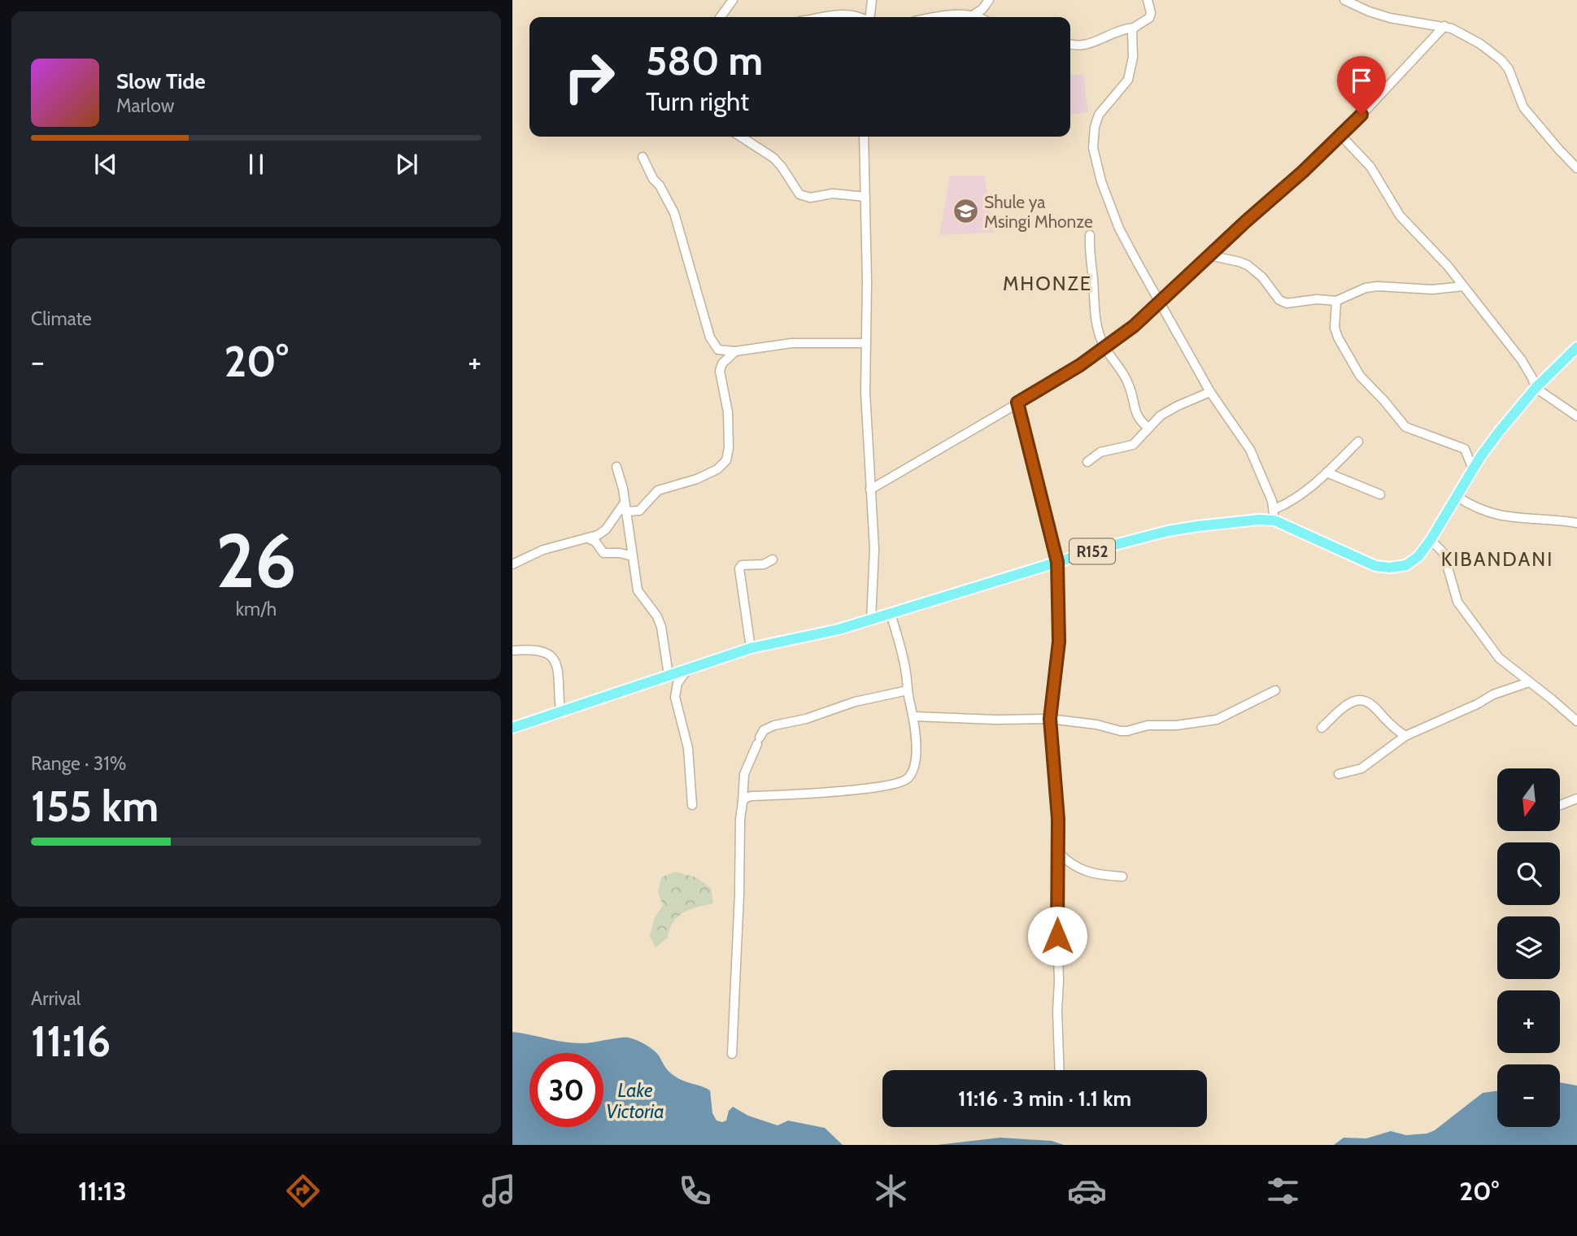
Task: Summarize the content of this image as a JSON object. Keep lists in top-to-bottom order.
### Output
{
  "streets": {
    "main road": ["R152"]
  },
  "districts": ["MHONZE", "KIBANDANI"],
  "water": ["Lake Victoria"],
  "places": {
    "school or university": ["Shule ya Msingi Mhonze"]
  },
  "north": "bottom",
  "page": {
    "turn": ["580 m", "Turn right"],
    "song": ["Slow Tide", "Marlow"],
    "tile": [
      "Climate",
      ["26", "km/h"],
      ["Range · 31%", "155 km"],
      ["Arrival", "11:16"]
    ],
    "heat": ["−", "20°", "+"],
    "map_buttons": ["+", "−"],
    "limit": "30",
    "trip": "11:16 · 3 min · 1.1 km",
    "tabs": ["11:13", "20°"]
  }
}
